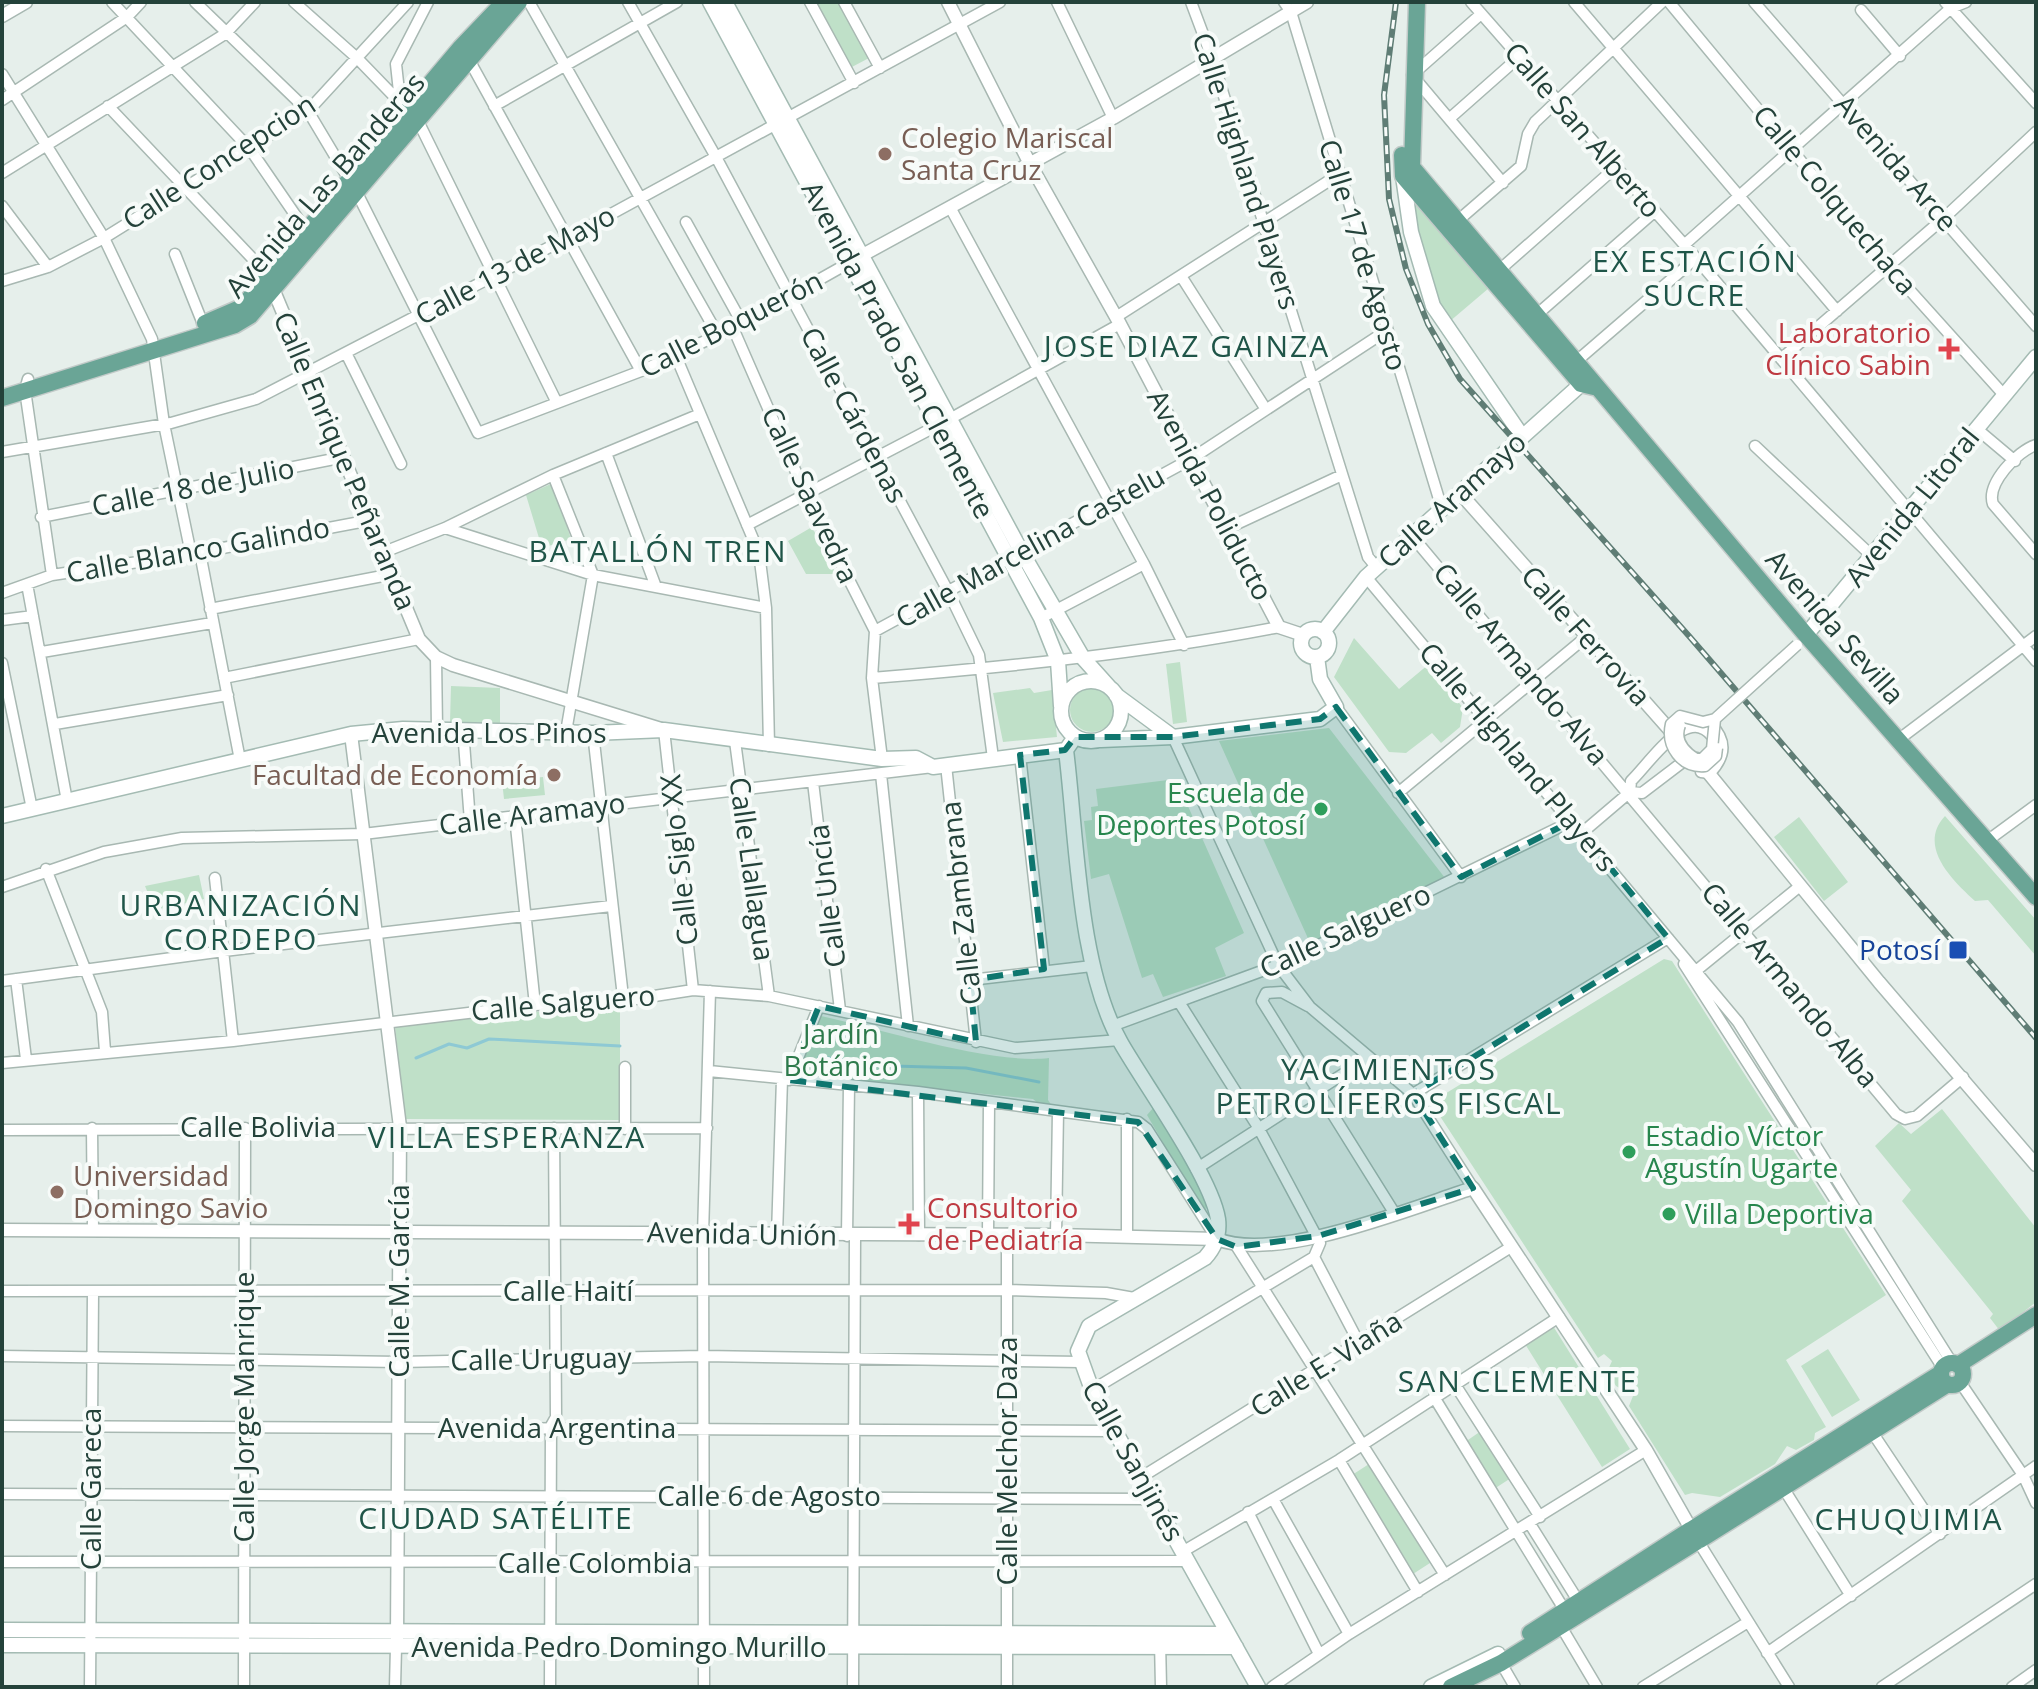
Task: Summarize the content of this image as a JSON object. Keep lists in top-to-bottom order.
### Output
{
  "streets": {
    "main road": [
      "Avenida Las Banderas",
      "Avenida Prado San Clemente",
      "Calle Aramayo",
      "Avenida Litoral",
      "Avenida Sevilla",
      "Avenida Los Pinos",
      "Calle Sanjinés",
      "Avenida Pedro Domingo Murillo"
    ],
    "street": [
      "Calle San Alberto",
      "Calle Concepcion",
      "Avenida Arce",
      "Calle Highland Players",
      "Calle Colquechaca",
      "Calle 17 de Agosto",
      "Calle 13 de Mayo",
      "Calle Boquerón",
      "Calle Cárdenas",
      "Calle Enrique Peñaranda",
      "Calle 18 de Julio",
      "Calle Saavedra",
      "Avenida Poliducto",
      "Calle Marcelina Castelu",
      "Calle Blanco Galindo",
      "Calle Ferrovia",
      "Calle Armando Alva",
      "Calle Siglo XX",
      "Calle Llallagua",
      "Calle Uncía",
      "Calle Zambrana",
      "Calle Salguero",
      "Calle Armando Alba",
      "Calle Bolivia",
      "Avenida Unión",
      "Calle M. García",
      "Calle Haití",
      "Calle Uruguay",
      "Calle E. Viaña",
      "Calle Jorge Manrique",
      "Avenida Argentina",
      "Calle Melchor Daza",
      "Calle Gareca",
      "Calle 6 de Agosto",
      "Calle Colombia"
    ]
  },
  "crossings": [
    ["Calle San Alberto", "Avenida Litoral"],
    ["Calle Concepcion", "Calle Enrique Peñaranda"],
    ["Calle Highland Players", "Calle Boquerón"],
    ["Calle Highland Players", "Calle Aramayo"],
    ["Calle Highland Players", "Calle Marcelina Castelu"],
    ["Calle Highland Players", "Calle Salguero"],
    ["Avenida Las Banderas", "Calle Enrique Peñaranda"],
    ["Calle Colquechaca", "Avenida Litoral"],
    ["Calle 17 de Agosto", "Calle Boquerón"],
    ["Calle 17 de Agosto", "Calle Aramayo"],
    ["Calle 17 de Agosto", "Calle Marcelina Castelu"],
    ["Calle 13 de Mayo", "Calle Boquerón"],
    ["Calle 13 de Mayo", "Avenida Prado San Clemente"],
    ["Calle 13 de Mayo", "Calle Cárdenas"],
    ["Calle 13 de Mayo", "Calle Enrique Peñaranda"],
    ["Calle 13 de Mayo", "Avenida Poliducto"],
    ["Calle Boquerón", "Avenida Prado San Clemente"],
    ["Calle Boquerón", "Calle Cárdenas"],
    ["Calle Boquerón", "Calle Saavedra"],
    ["Calle Boquerón", "Avenida Poliducto"],
    ["Avenida Prado San Clemente", "Calle Marcelina Castelu"],
    ["Calle Cárdenas", "Calle Marcelina Castelu"],
    ["Calle Enrique Peñaranda", "Calle 18 de Julio"],
    ["Calle Enrique Peñaranda", "Calle Blanco Galindo"],
    ["Calle Saavedra", "Calle Marcelina Castelu"],
    ["Avenida Poliducto", "Calle Aramayo"],
    ["Avenida Poliducto", "Calle Marcelina Castelu"],
    ["Calle Aramayo", "Avenida Sevilla"],
    ["Calle Aramayo", "Calle Ferrovia"],
    ["Calle Aramayo", "Calle Armando Alva"],
    ["Calle Aramayo", "Avenida Los Pinos"],
    ["Calle Aramayo", "Calle Siglo XX"],
    ["Calle Aramayo", "Calle Llallagua"],
    ["Calle Aramayo", "Calle Uncía"],
    ["Calle Aramayo", "Calle M. García"],
    ["Avenida Litoral", "Avenida Sevilla"],
    ["Calle Armando Alva", "Calle Armando Alba"],
    ["Avenida Los Pinos", "Calle Siglo XX"],
    ["Avenida Los Pinos", "Calle Llallagua"],
    ["Avenida Los Pinos", "Calle Zambrana"],
    ["Avenida Los Pinos", "Calle M. García"],
    ["Calle Siglo XX", "Calle Salguero"],
    ["Calle Llallagua", "Calle Salguero"],
    ["Calle Uncía", "Calle Salguero"],
    ["Calle Zambrana", "Calle Salguero"],
    ["Calle Salguero", "Calle M. García"],
    ["Calle Bolivia", "Calle M. García"],
    ["Calle Bolivia", "Calle Jorge Manrique"],
    ["Avenida Unión", "Calle M. García"],
    ["Avenida Unión", "Calle Jorge Manrique"],
    ["Avenida Unión", "Calle Melchor Daza"],
    ["Avenida Unión", "Calle Sanjinés"],
    ["Calle M. García", "Calle Haití"],
    ["Calle M. García", "Calle Uruguay"],
    ["Calle M. García", "Avenida Argentina"],
    ["Calle M. García", "Calle 6 de Agosto"],
    ["Calle M. García", "Calle Colombia"],
    ["Calle M. García", "Avenida Pedro Domingo Murillo"],
    ["Calle Haití", "Calle Jorge Manrique"],
    ["Calle Haití", "Calle Melchor Daza"],
    ["Calle Haití", "Calle Sanjinés"],
    ["Calle Haití", "Calle Gareca"],
    ["Calle Uruguay", "Calle Jorge Manrique"],
    ["Calle Uruguay", "Calle Melchor Daza"],
    ["Calle Uruguay", "Calle Sanjinés"],
    ["Calle Uruguay", "Calle Gareca"],
    ["Calle E. Viaña", "Calle Sanjinés"],
    ["Calle Jorge Manrique", "Avenida Argentina"],
    ["Calle Jorge Manrique", "Calle 6 de Agosto"],
    ["Calle Jorge Manrique", "Calle Colombia"],
    ["Calle Jorge Manrique", "Avenida Pedro Domingo Murillo"],
    ["Avenida Argentina", "Calle Melchor Daza"],
    ["Avenida Argentina", "Calle Sanjinés"],
    ["Avenida Argentina", "Calle Gareca"],
    ["Calle Melchor Daza", "Calle 6 de Agosto"],
    ["Calle Melchor Daza", "Calle Colombia"],
    ["Calle Melchor Daza", "Avenida Pedro Domingo Murillo"],
    ["Calle Sanjinés", "Calle 6 de Agosto"],
    ["Calle Sanjinés", "Calle Colombia"],
    ["Calle Sanjinés", "Avenida Pedro Domingo Murillo"],
    ["Calle Gareca", "Calle 6 de Agosto"],
    ["Calle Gareca", "Calle Colombia"],
    ["Calle Gareca", "Avenida Pedro Domingo Murillo"]
  ],
  "districts": [
    "EX ESTACIÓN SUCRE",
    "JOSE DIAZ GAINZA",
    "BATALLÓN TREN",
    "URBANIZACIÓN CORDEPO",
    "YACIMIENTOS PETROLÍFEROS FISCAL",
    "VILLA ESPERANZA",
    "SAN CLEMENTE",
    "CIUDAD SATÉLITE",
    "CHUQUIMIA"
  ],
  "parks": ["Jardín Botánico"],
  "places": {
    "other": [
      "Colegio Mariscal Santa Cruz",
      "Facultad de Economía",
      "Escuela de Deportes Potosí",
      "Estadio Víctor Agustín Ugarte",
      "Universidad Domingo Savio",
      "Villa Deportiva"
    ],
    "health": ["Laboratorio Clínico Sabin", "Consultorio de Pediatría"],
    "transit": ["Potosí"]
  }
}
